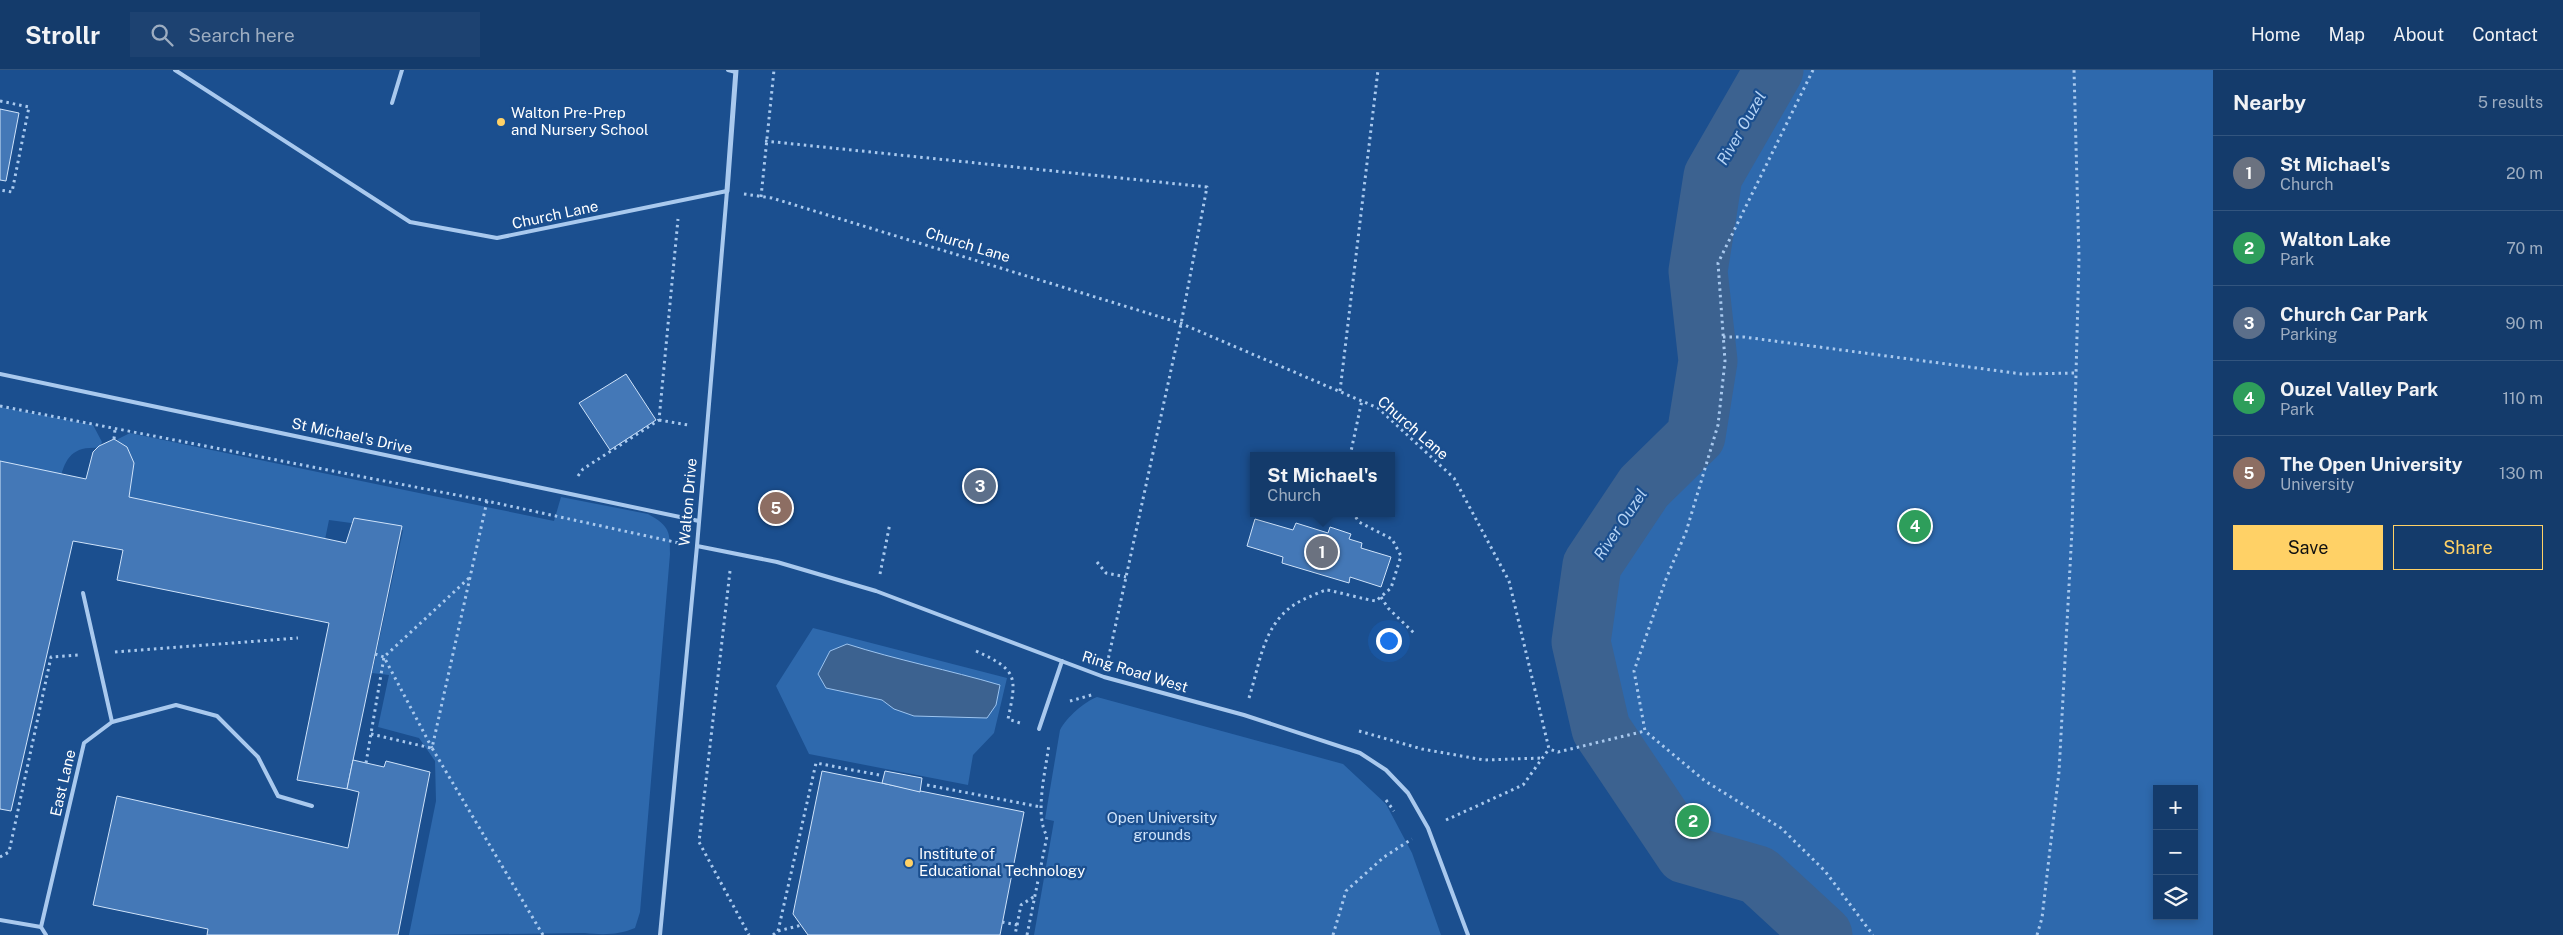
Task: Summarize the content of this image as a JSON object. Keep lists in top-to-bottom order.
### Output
{
  "streets": {
    "street": ["Walton Drive"],
    "lane": [
      "Church Lane",
      "St Michael's Drive",
      "Ring Road West",
      "East Lane"
    ]
  },
  "crossings": [
    ["Church Lane", "Walton Drive"],
    ["St Michael's Drive", "Walton Drive"],
    ["Walton Drive", "Ring Road West"]
  ],
  "water": ["River Ouzel"],
  "parks": ["Open University grounds"],
  "places": ["Walton Pre-Prep and Nursery School", "Institute of Educational Technology"],
  "page": {
    "header": "Strollr",
    "search": "Search here",
    "nav": [
      "Home",
      "Map",
      "About",
      "Contact"
    ],
    "heading": ["Nearby", "5 results"],
    "list": [
      {
        "mark": "1",
        "name": "St Michael's",
        "note": "Church",
        "value": "20 m"
      },
      {
        "mark": "2",
        "name": "Walton Lake",
        "note": "Park",
        "value": "70 m"
      },
      {
        "mark": "3",
        "name": "Church Car Park",
        "note": "Parking",
        "value": "90 m"
      },
      {
        "mark": "4",
        "name": "Ouzel Valley Park",
        "note": "Park",
        "value": "110 m"
      },
      {
        "mark": "5",
        "name": "The Open University",
        "note": "University",
        "value": "130 m"
      }
    ],
    "popup": ["St Michael's", "Church"],
    "pins": [
      "3",
      "5",
      "4",
      "1",
      "2"
    ],
    "buttons": ["Save", "Share"],
    "map_buttons": ["+", "−"]
  }
}
